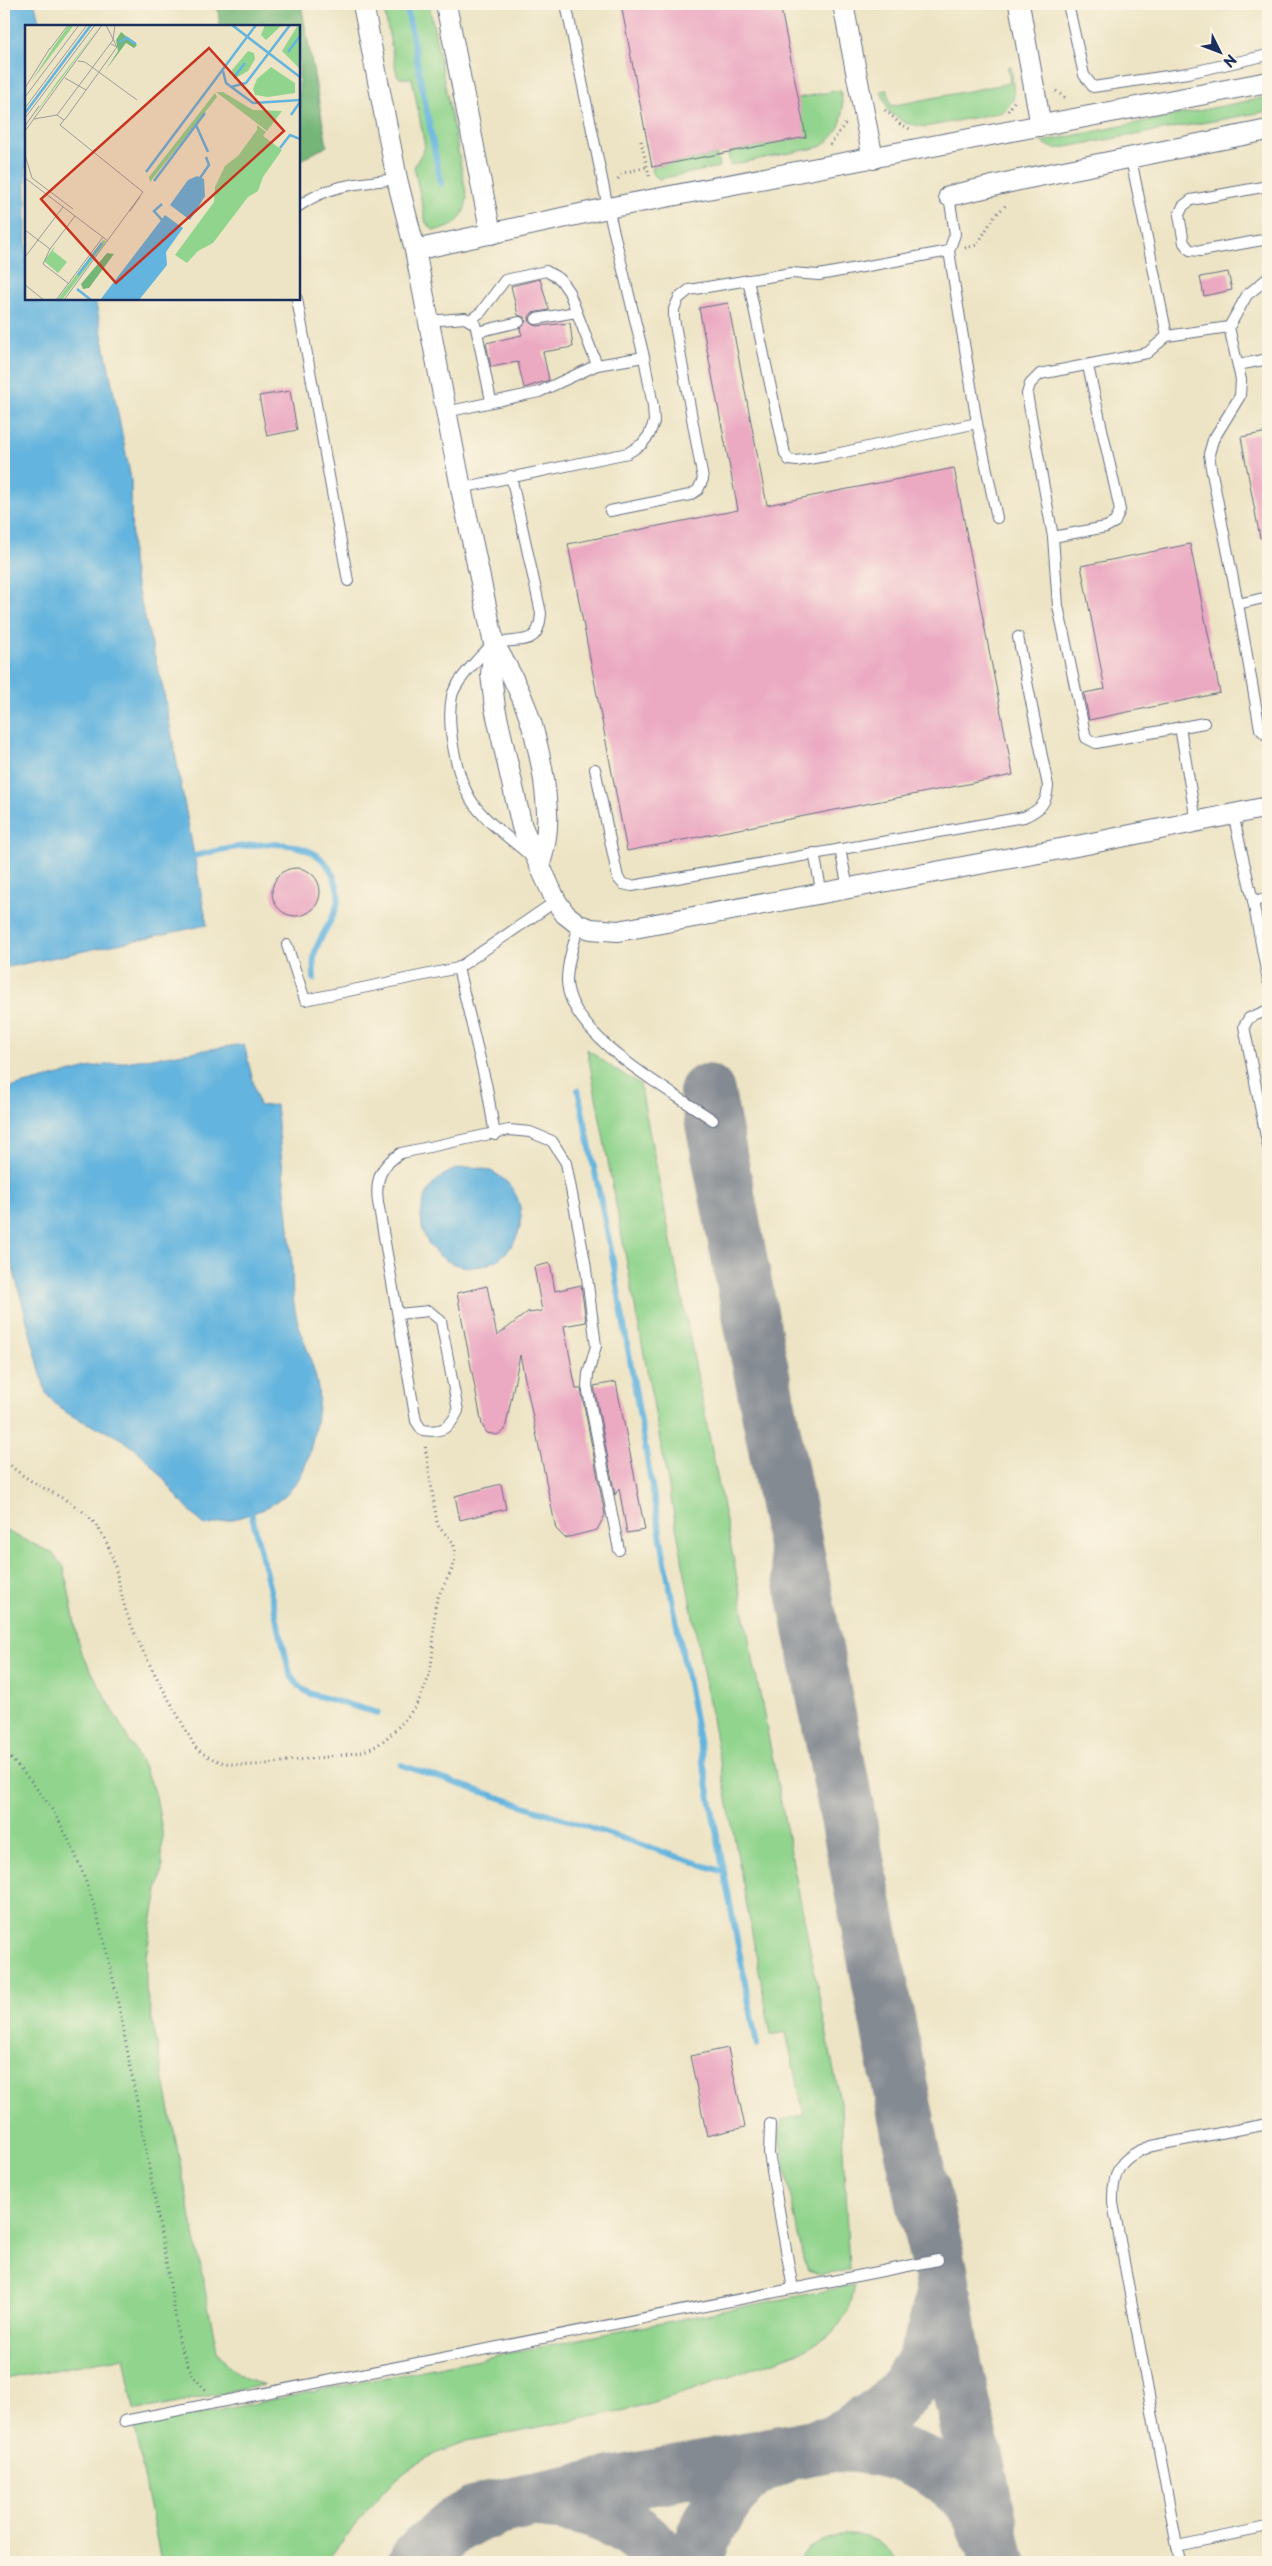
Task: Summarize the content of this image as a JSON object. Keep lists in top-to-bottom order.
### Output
{
  "north": "bottom right"
}
